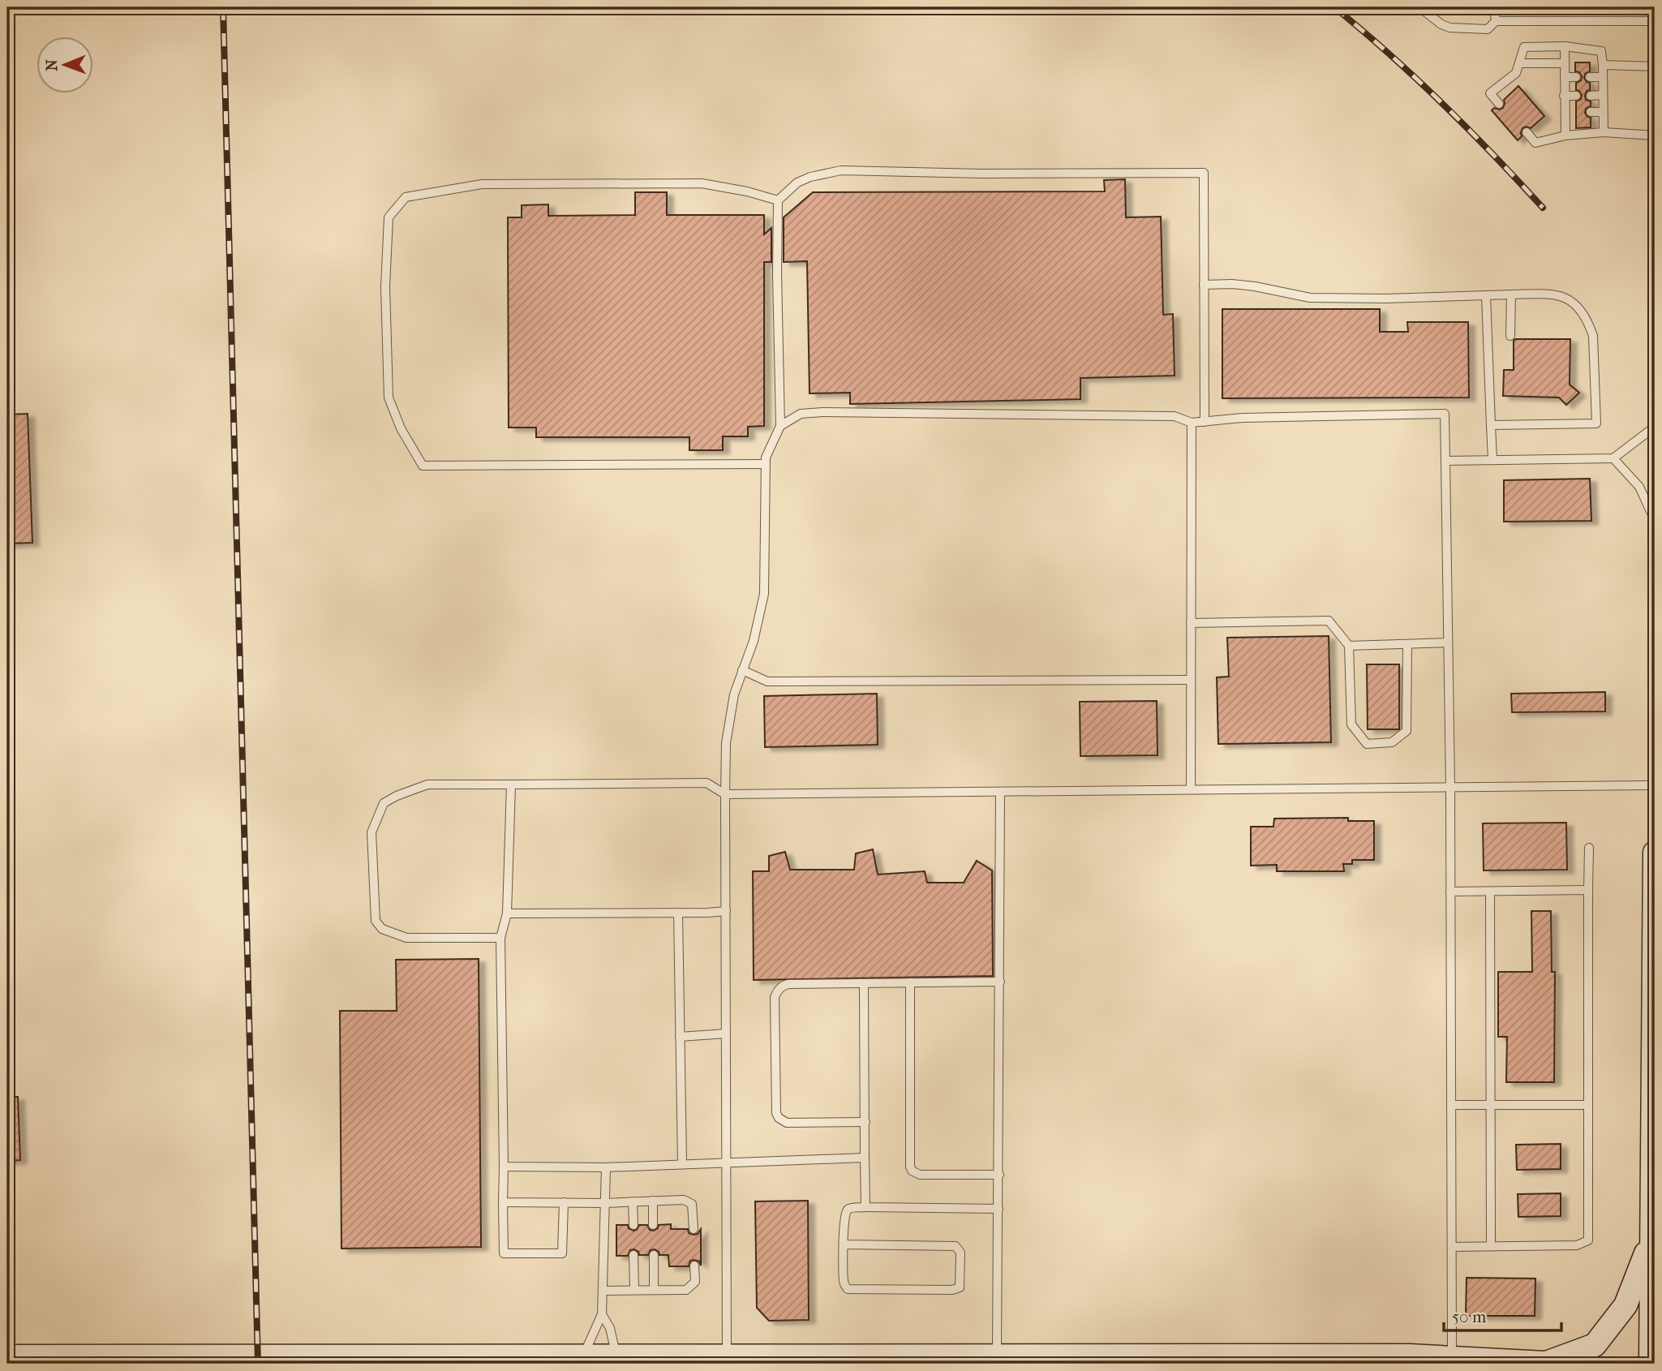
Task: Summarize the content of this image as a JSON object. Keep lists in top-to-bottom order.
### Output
{
  "scale_bar": "50 m",
  "north": "left"
}
